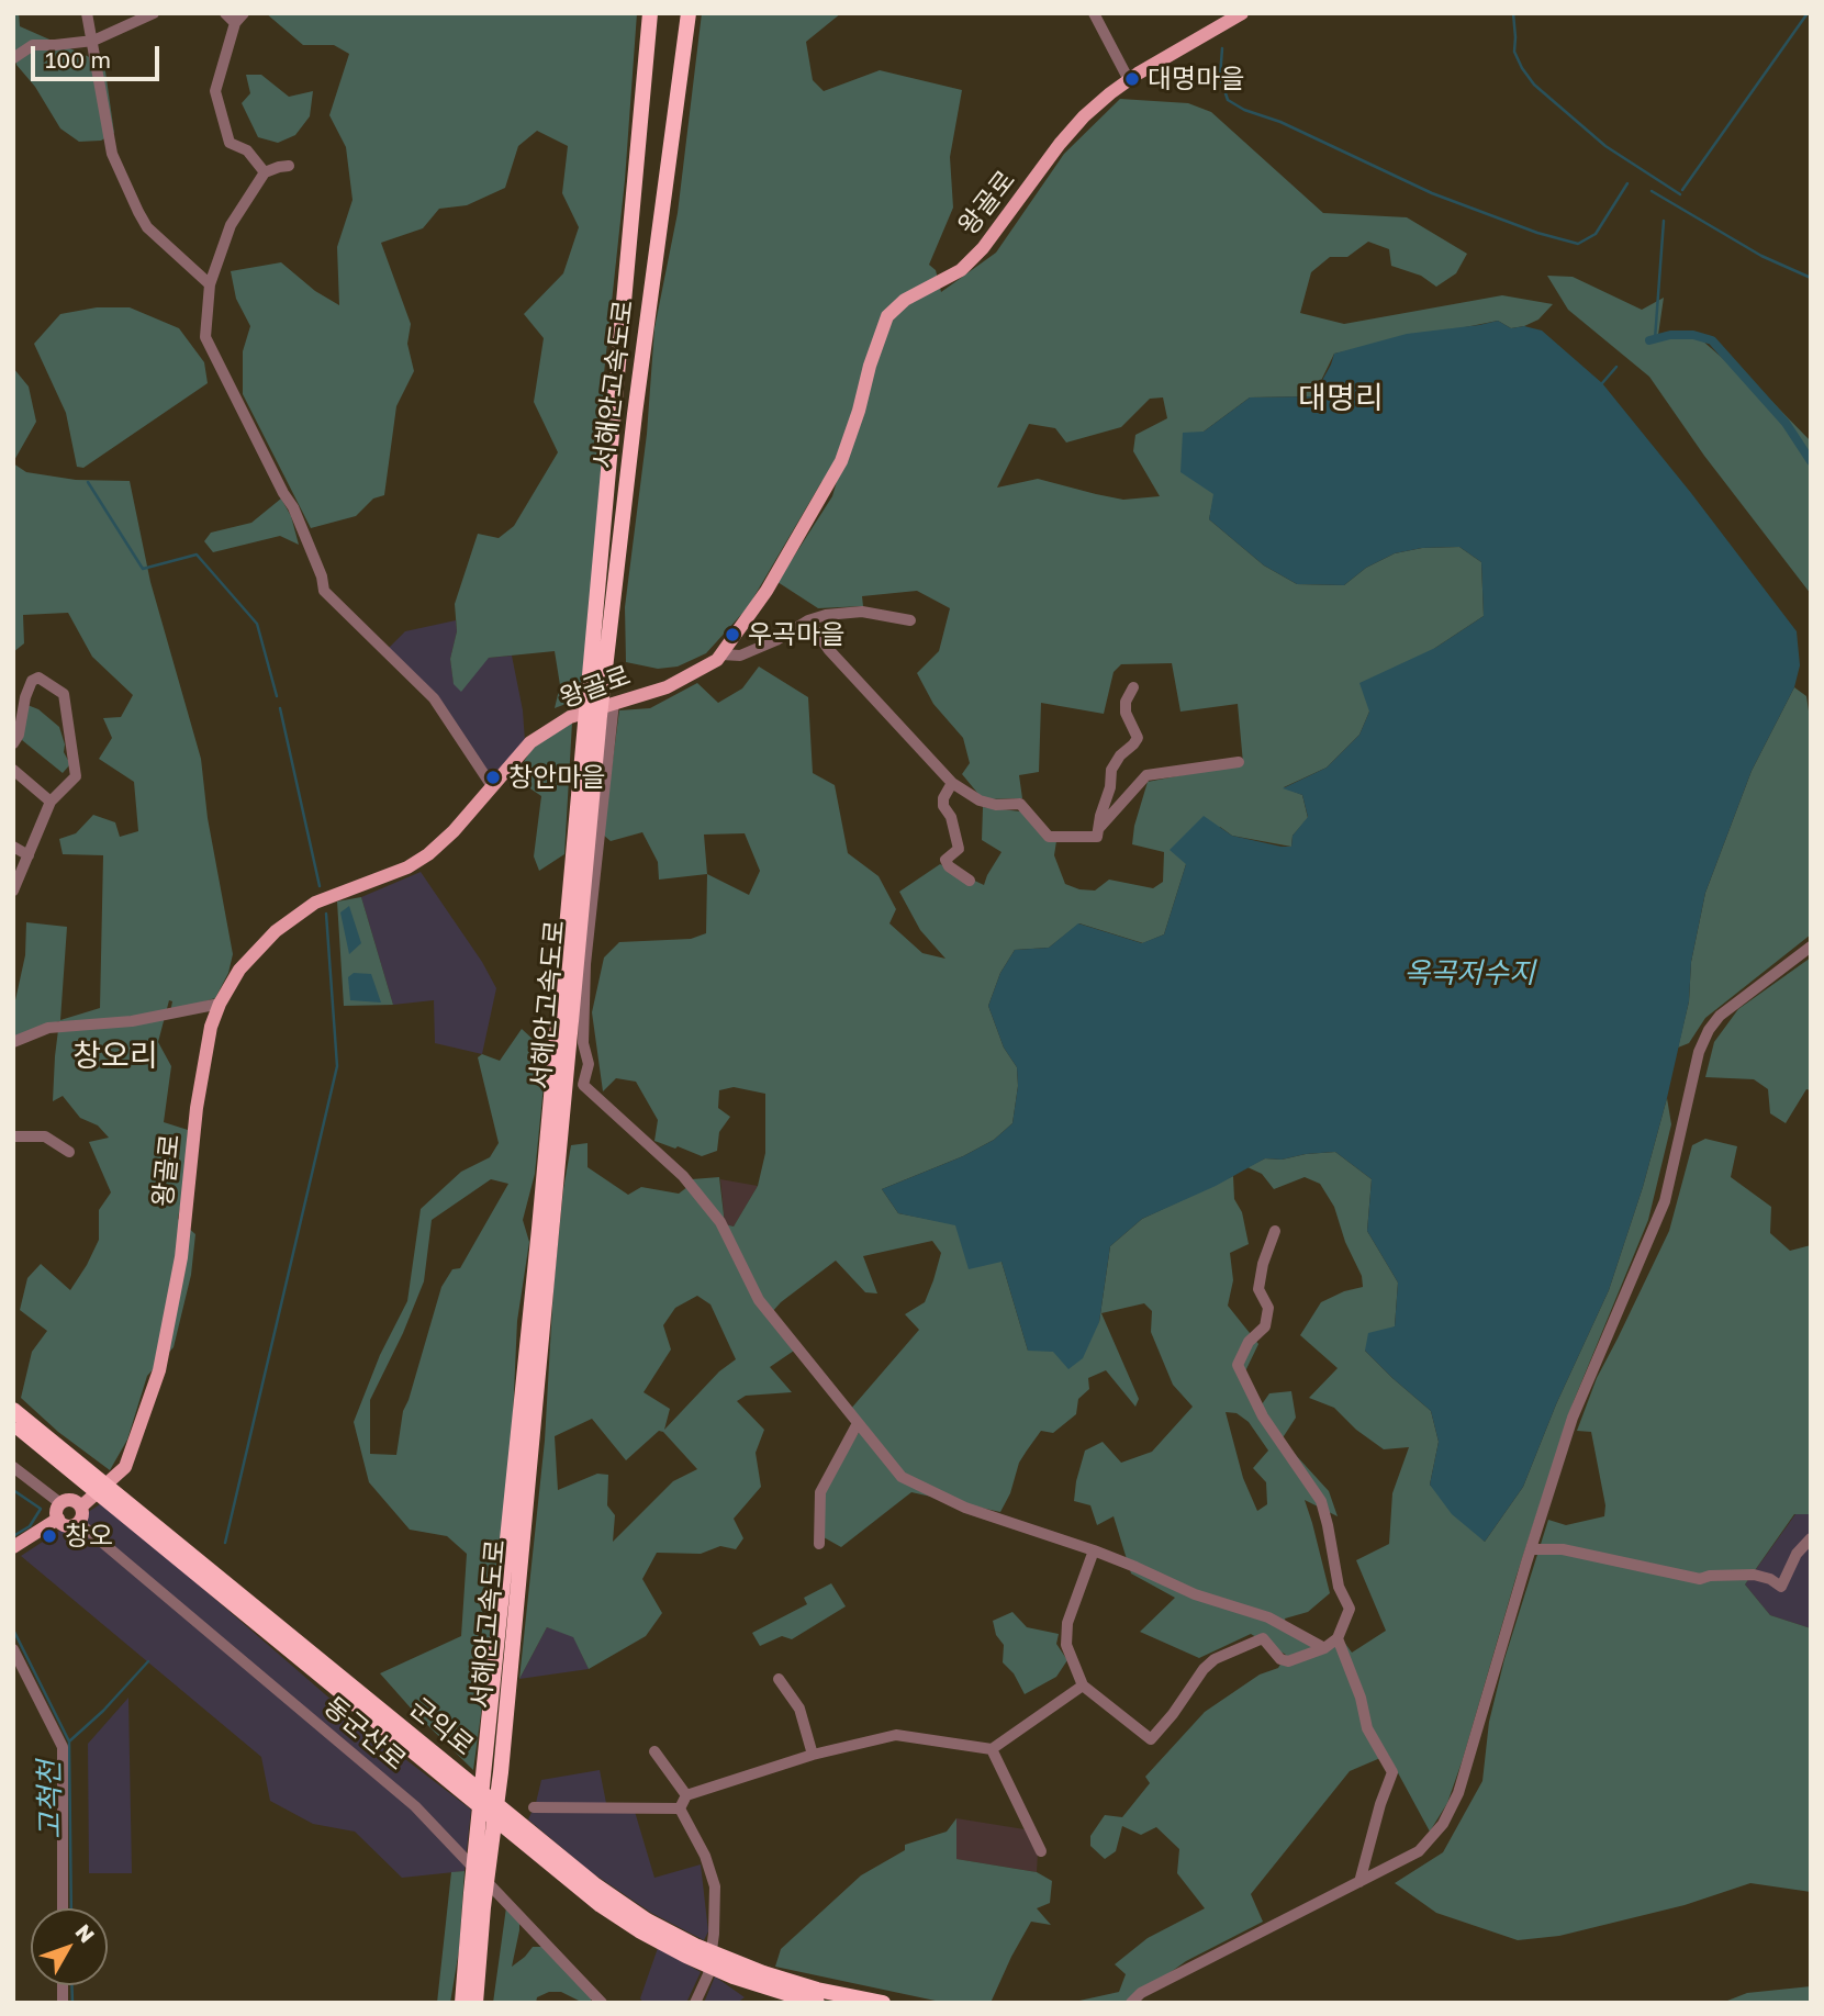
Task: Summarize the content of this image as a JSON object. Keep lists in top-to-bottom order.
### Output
{
  "streets": {
    "highway": ["서해안고속도로", "군익로"],
    "main road": ["왕골로"],
    "street": ["동군산로"]
  },
  "crossings": [
    ["왕골로", "동군산로"]
  ],
  "districts": ["대명리", "창오리"],
  "water": ["옥곡저수지", "고척천"],
  "places": [
    "대명마을",
    "우곡마을",
    "창안마을",
    "창오"
  ],
  "scale_bar": "100 m",
  "north": "top right"
}
